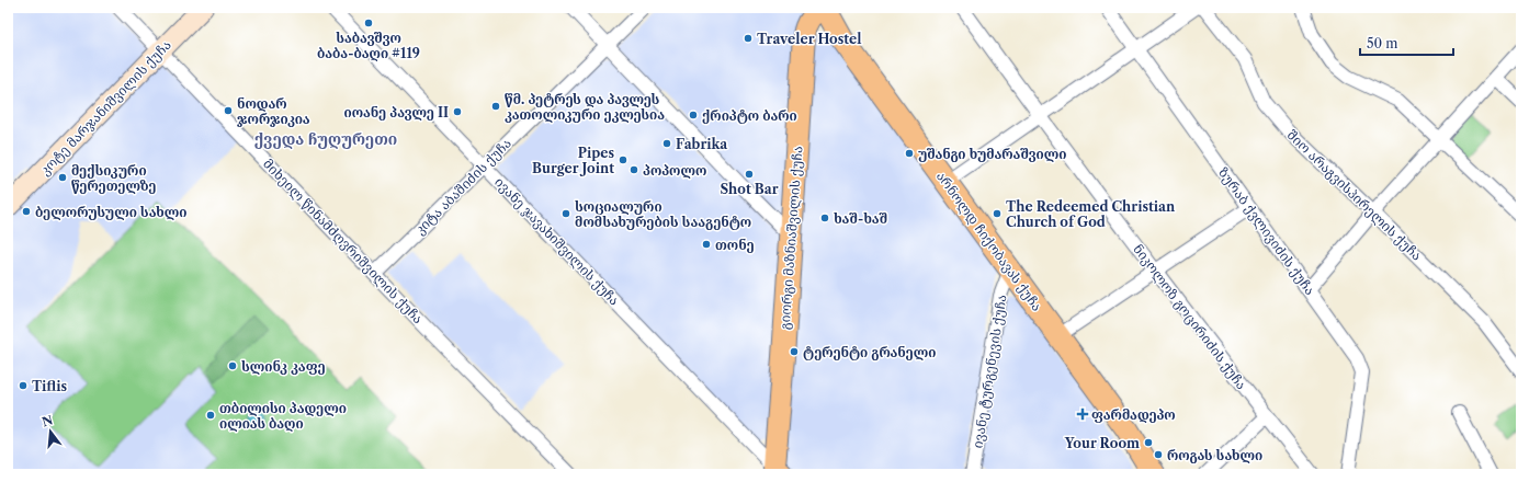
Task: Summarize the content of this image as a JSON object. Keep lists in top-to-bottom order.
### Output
{
  "streets": {
    "main road": ["კოტე მარჯანიშვილის ქუჩა", "გიორგი მაზნიაშვილის ქუჩა", "არნოლდ ჩიქობავას ქუჩა"],
    "street": [
      "კიტა აბაშიძის ქუჩა",
      "შიო არაგვისპირელის ქუჩა",
      "ზურაბ ქვლივიძის ქუჩა",
      "მიხეილ წინამძღვრიშვილის ქუჩა",
      "ივანე ჯავახიშვილის ქუჩა",
      "ნიკოლოზ გოცირიძის ქუჩა",
      "ივანე ტურგენევის ქუჩა"
    ]
  },
  "crossings": [
    ["კოტე მარჯანიშვილის ქუჩა", "მიხეილ წინამძღვრიშვილის ქუჩა"],
    ["კიტა აბაშიძის ქუჩა", "მიხეილ წინამძღვრიშვილის ქუჩა"],
    ["კიტა აბაშიძის ქუჩა", "ივანე ჯავახიშვილის ქუჩა"],
    ["გიორგი მაზნიაშვილის ქუჩა", "ივანე ჯავახიშვილის ქუჩა"],
    ["გიორგი მაზნიაშვილის ქუჩა", "არნოლდ ჩიქობავას ქუჩა"],
    ["არნოლდ ჩიქობავას ქუჩა", "ივანე ტურგენევის ქუჩა"]
  ],
  "districts": ["ქვედა ჩუღურეთი"],
  "places": {
    "other": [
      "საბავშვო ბაბა-ბაღი #119",
      "Traveler Hostel",
      "წმ. პეტრეს და პავლეს კათოლიკური ეკლესია",
      "ნოდარ ჯორჯიკია",
      "იოანე პავლე II",
      "ქრიპტო ბარი",
      "Fabrika",
      "უშანგი ხუმარაშვილი",
      "Pipes Burger Joint",
      "პოპოლო",
      "Shot Bar",
      "მექსიკური წერეთელზე",
      "ბელორუსული სახლი",
      "სოციალური მომსახურების სააგენტო",
      "The Redeemed Christian Church of God",
      "ხაშ-ხაშ",
      "თონე",
      "ტერენტი გრანელი",
      "სლინკ კაფე",
      "Tiflis",
      "თბილისი პადელი ილიას ბაღი",
      "Your Room",
      "როგას სახლი"
    ],
    "health": ["ფარმადეპო"]
  },
  "scale_bar": "50 m",
  "north": "top"
}
